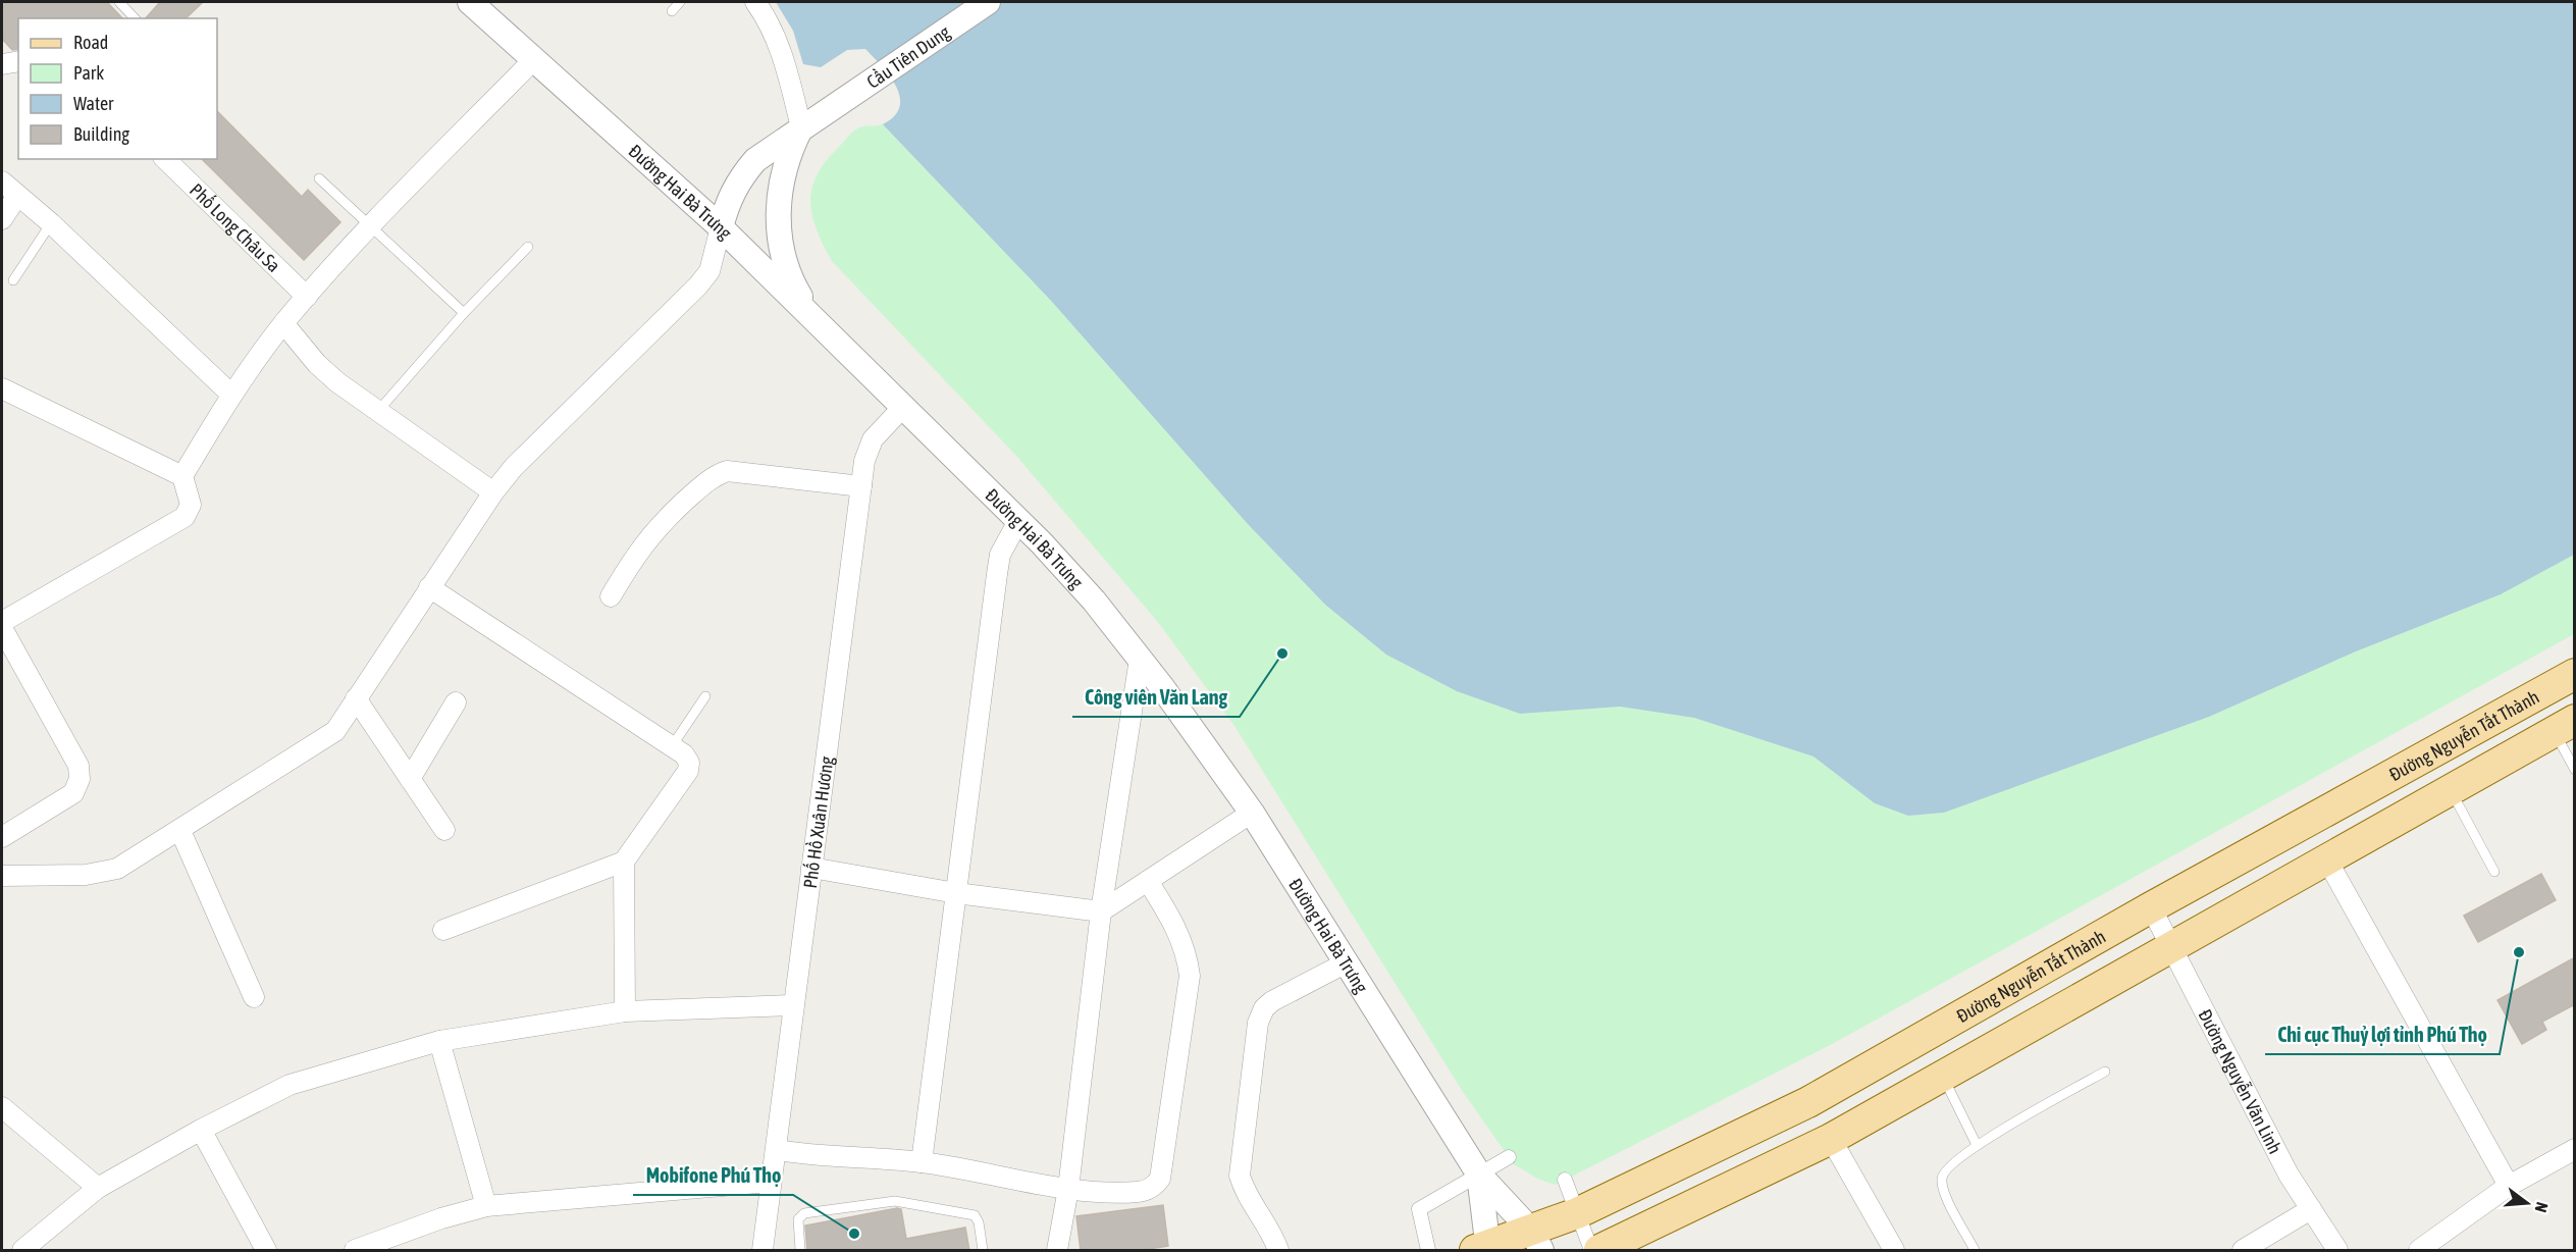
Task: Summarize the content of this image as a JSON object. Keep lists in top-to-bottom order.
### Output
{
  "streets": {
    "main road": ["Đường Nguyễn Tất Thành"],
    "street": [
      "Cầu Tiên Dung",
      "Đường Hai Bà Trưng",
      "Phố Long Châu Sa",
      "Phố Hồ Xuân Hương",
      "Đường Nguyễn Văn Linh"
    ]
  },
  "crossings": [
    ["Cầu Tiên Dung", "Đường Hai Bà Trưng"],
    ["Đường Hai Bà Trưng", "Đường Nguyễn Tất Thành"],
    ["Đường Hai Bà Trưng", "Phố Hồ Xuân Hương"],
    ["Đường Nguyễn Tất Thành", "Đường Nguyễn Văn Linh"]
  ],
  "places": ["Công viên Văn Lang", "Chi cục Thuỷ lợi tỉnh Phú Thọ", "Mobifone Phú Thọ"],
  "legend": [
    "Road",
    "Park",
    "Water",
    "Building"
  ],
  "north": "right"
}
